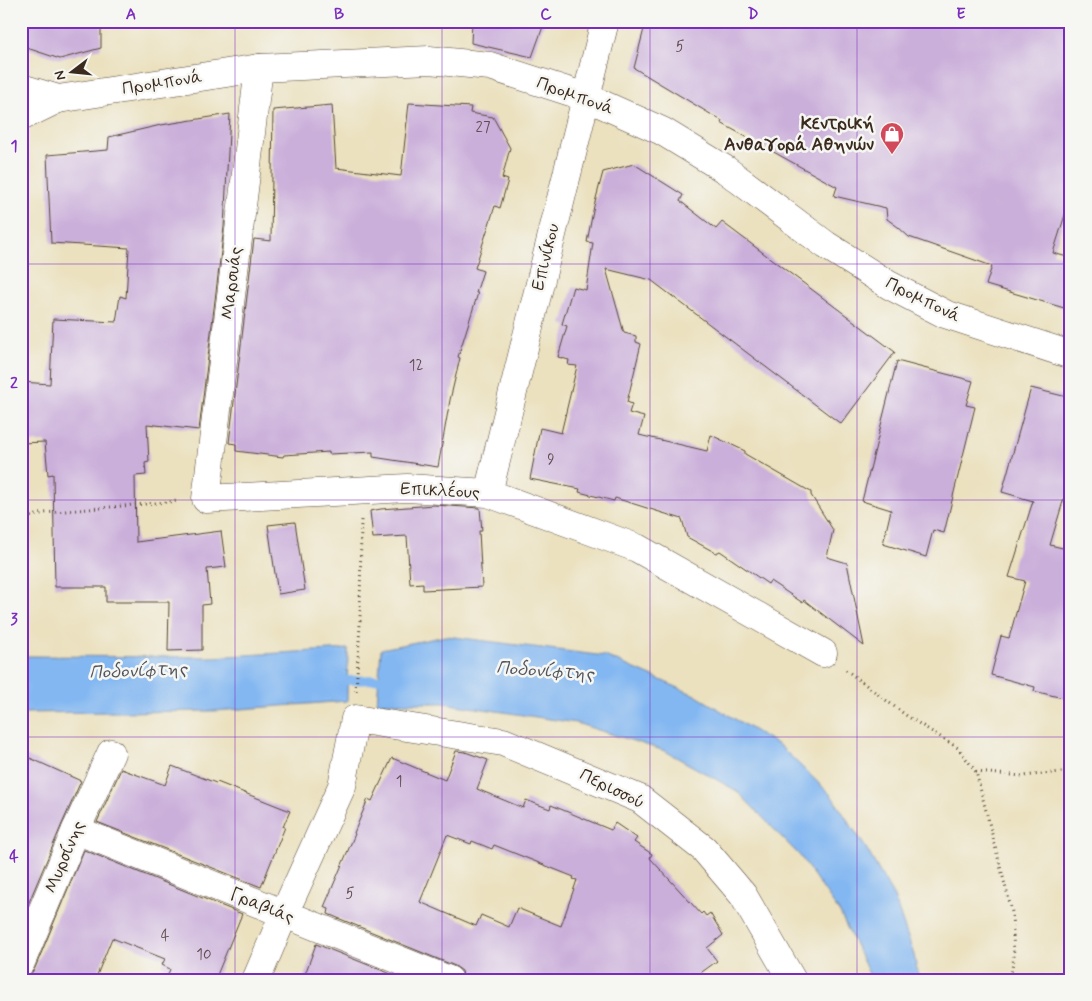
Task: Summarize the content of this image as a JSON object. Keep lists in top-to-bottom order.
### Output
{
  "streets": {
    "street": [
      "Προμπονά",
      "Επινίκου",
      "Μαρσυάς",
      "Επικλέους",
      "Περισσού",
      "Μυρσίνης",
      "Γραβιάς"
    ]
  },
  "crossings": [
    ["Προμπονά", "Επινίκου"],
    ["Προμπονά", "Μαρσυάς"],
    ["Επινίκου", "Επικλέους"],
    ["Μαρσυάς", "Επικλέους"],
    ["Μυρσίνης", "Γραβιάς"]
  ],
  "water": ["Ποδονίφτης"],
  "places": {
    "shop": ["Κεντρική Ανθαγορά Αθηνών"]
  },
  "house_numbers": [
    "5",
    "27",
    "12",
    "9",
    "1",
    "5",
    "4",
    "10"
  ],
  "north": "left",
  "grid": {
    "columns": [
      "A",
      "B",
      "C",
      "D",
      "E"
    ],
    "rows": [
      "1",
      "2",
      "3",
      "4"
    ]
  }
}
